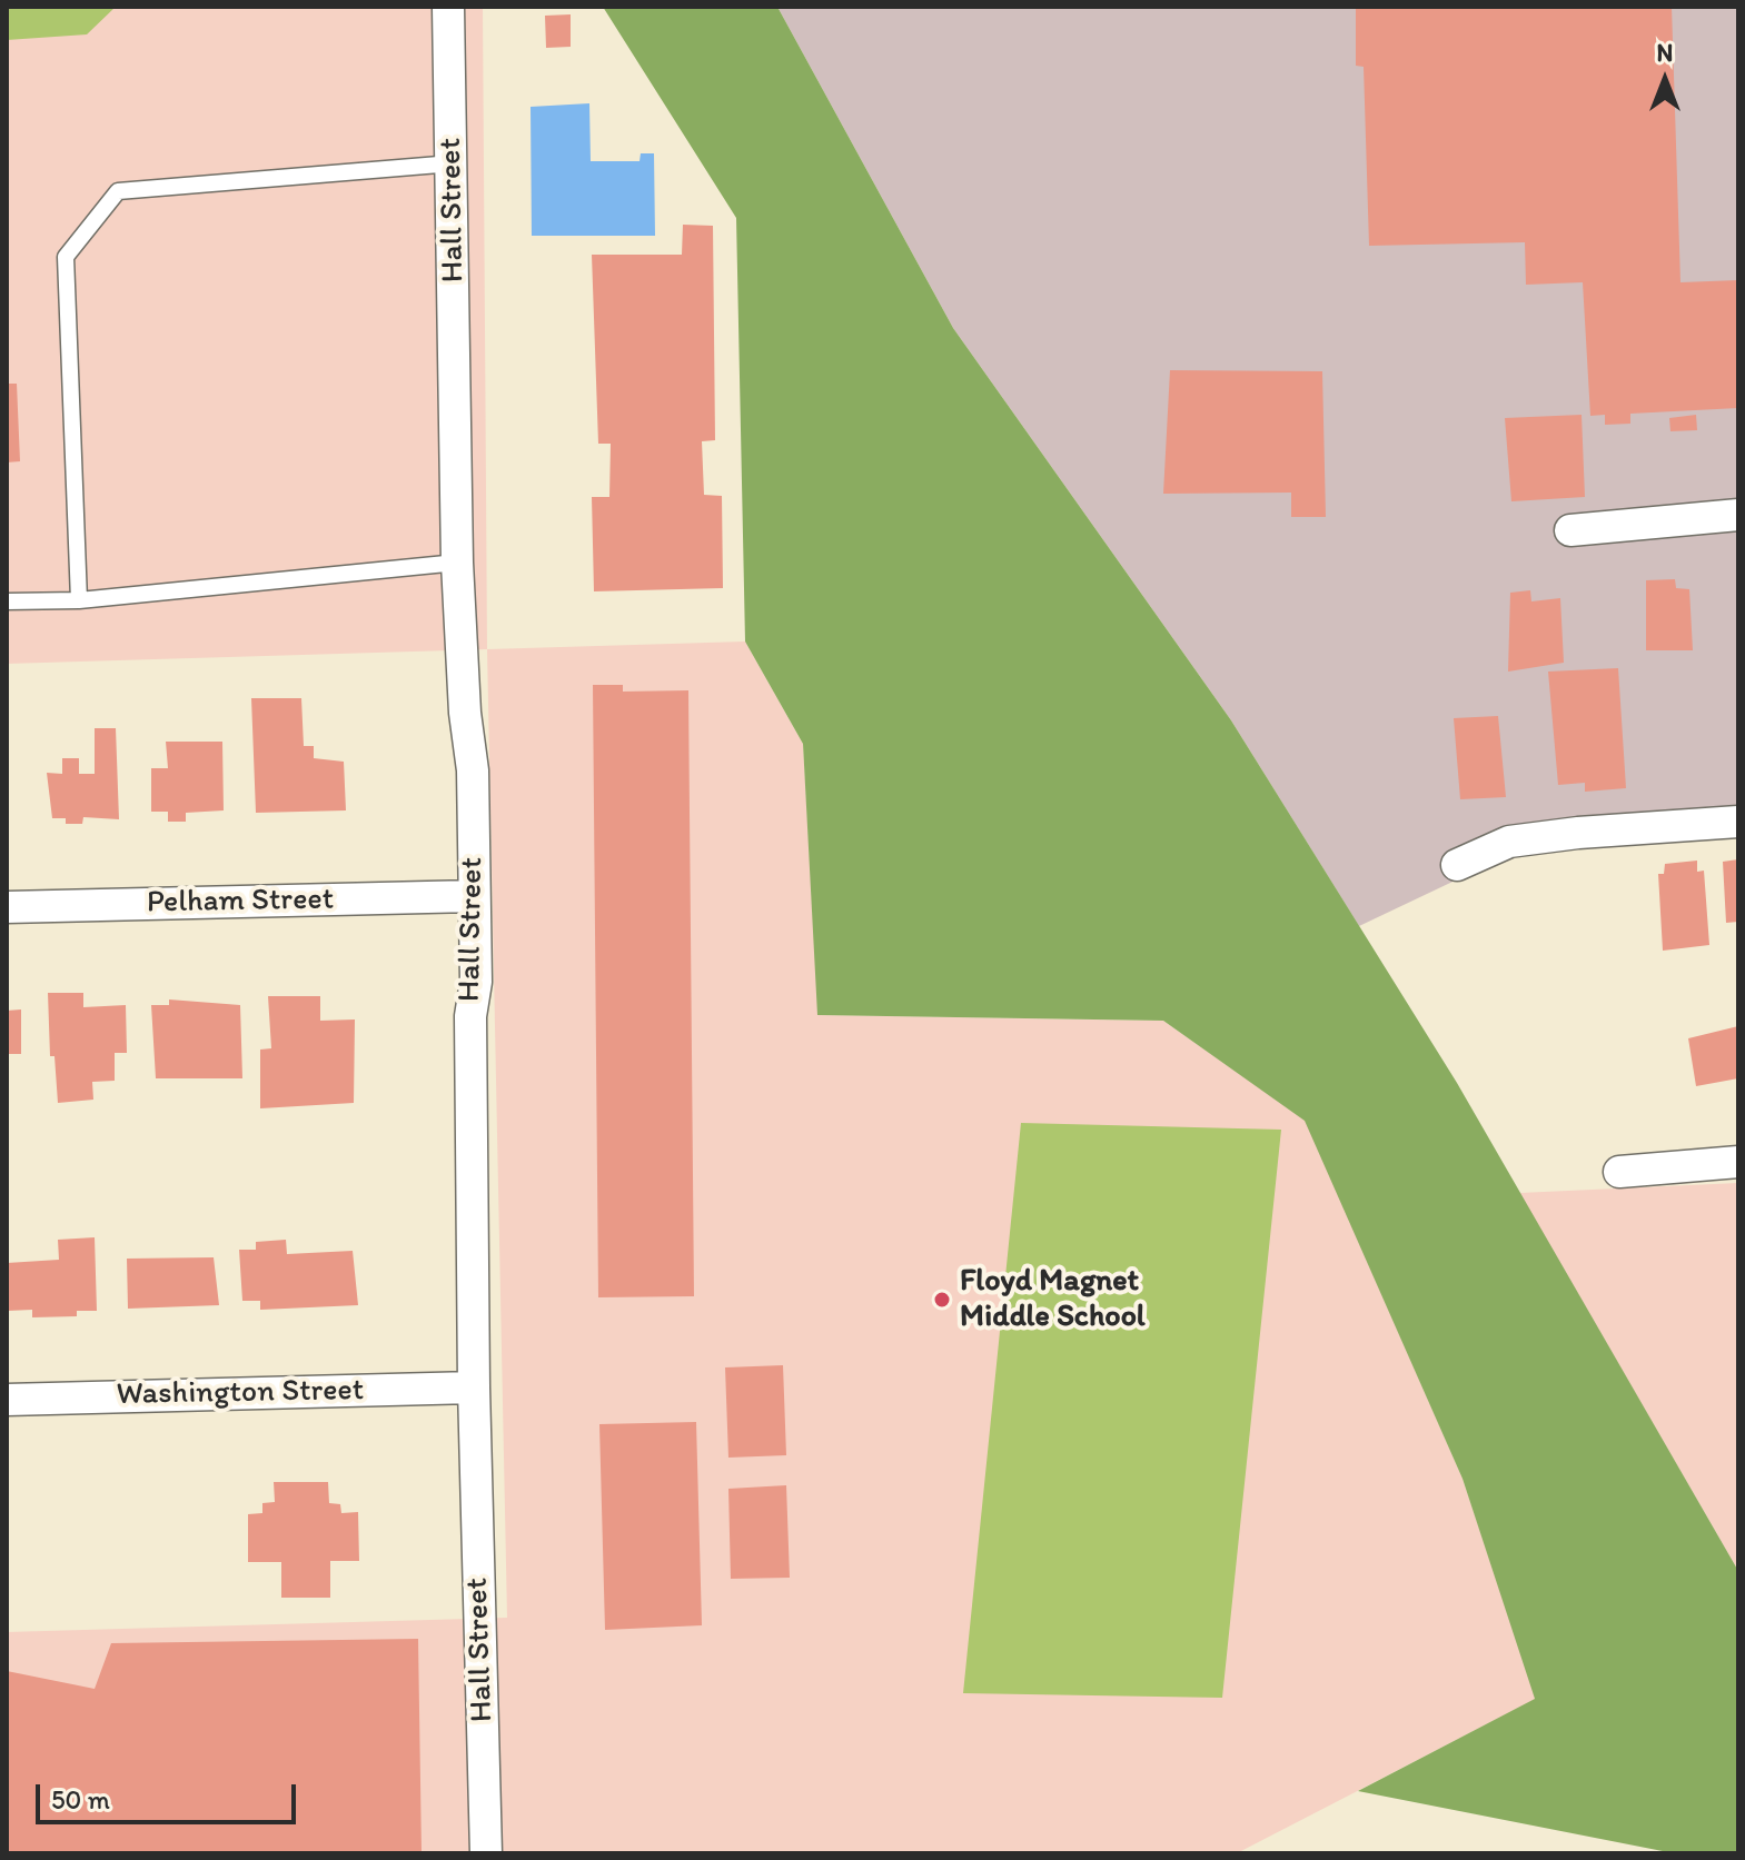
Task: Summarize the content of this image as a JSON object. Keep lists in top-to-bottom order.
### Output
{
  "streets": {
    "street": ["Hall Street", "Pelham Street", "Washington Street"]
  },
  "crossings": [
    ["Hall Street", "Pelham Street"],
    ["Hall Street", "Washington Street"]
  ],
  "places": ["Floyd Magnet Middle School"],
  "scale_bar": "50 m",
  "north": "top"
}
